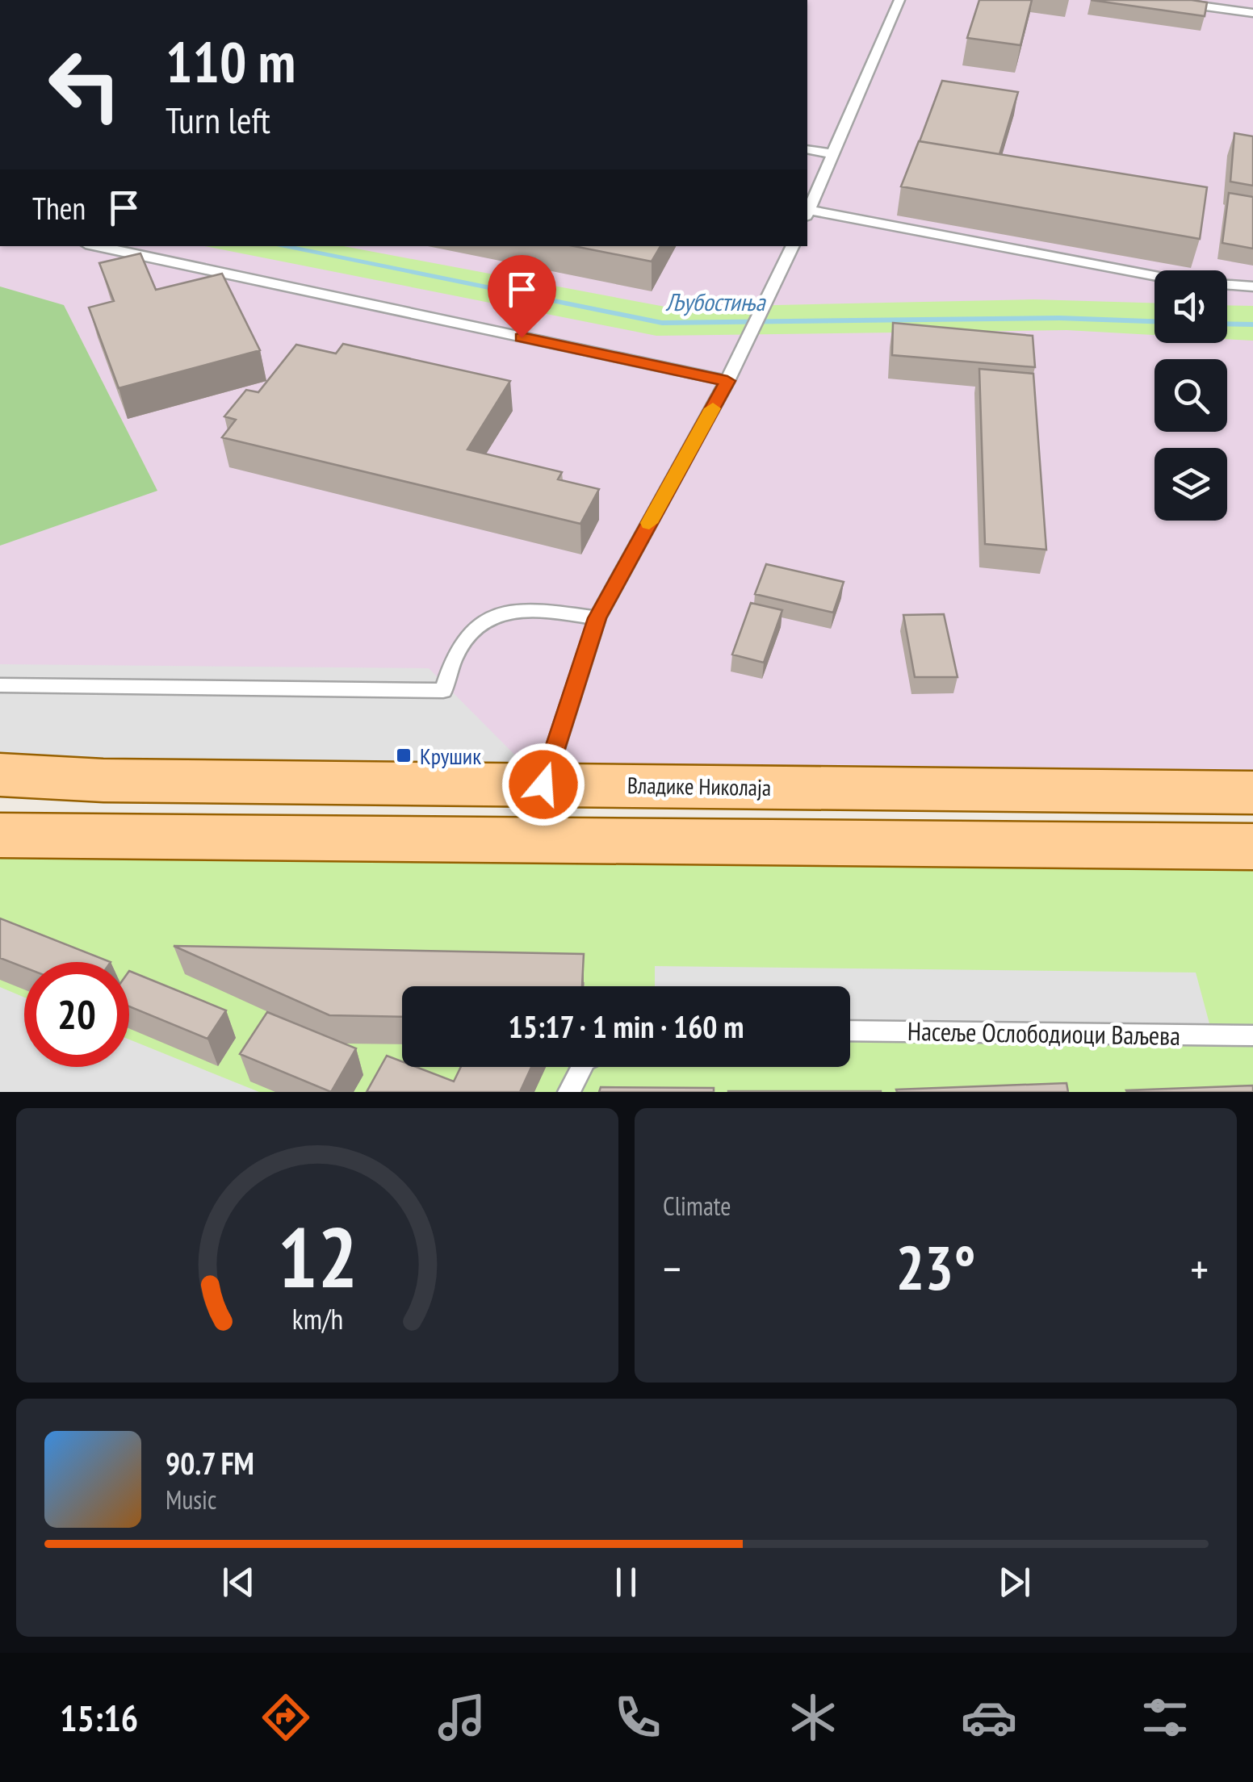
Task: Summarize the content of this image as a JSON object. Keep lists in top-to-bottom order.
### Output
{
  "streets": {
    "main road": ["Владике Николаја"],
    "lane": ["Насеље Ослободиоци Ваљева"]
  },
  "water": ["Љубостиња"],
  "places": {
    "transit": ["Крушик"]
  },
  "page": {
    "turn": ["110 m", "Turn left"],
    "then": "Then",
    "limit": "20",
    "trip": "15:17 · 1 min · 160 m",
    "tile": "Climate",
    "heat": ["−", "23°", "+"],
    "song": ["90.7 FM", "Music"],
    "tabs": "15:16",
    "gauge": ["12", "km/h"]
  }
}
